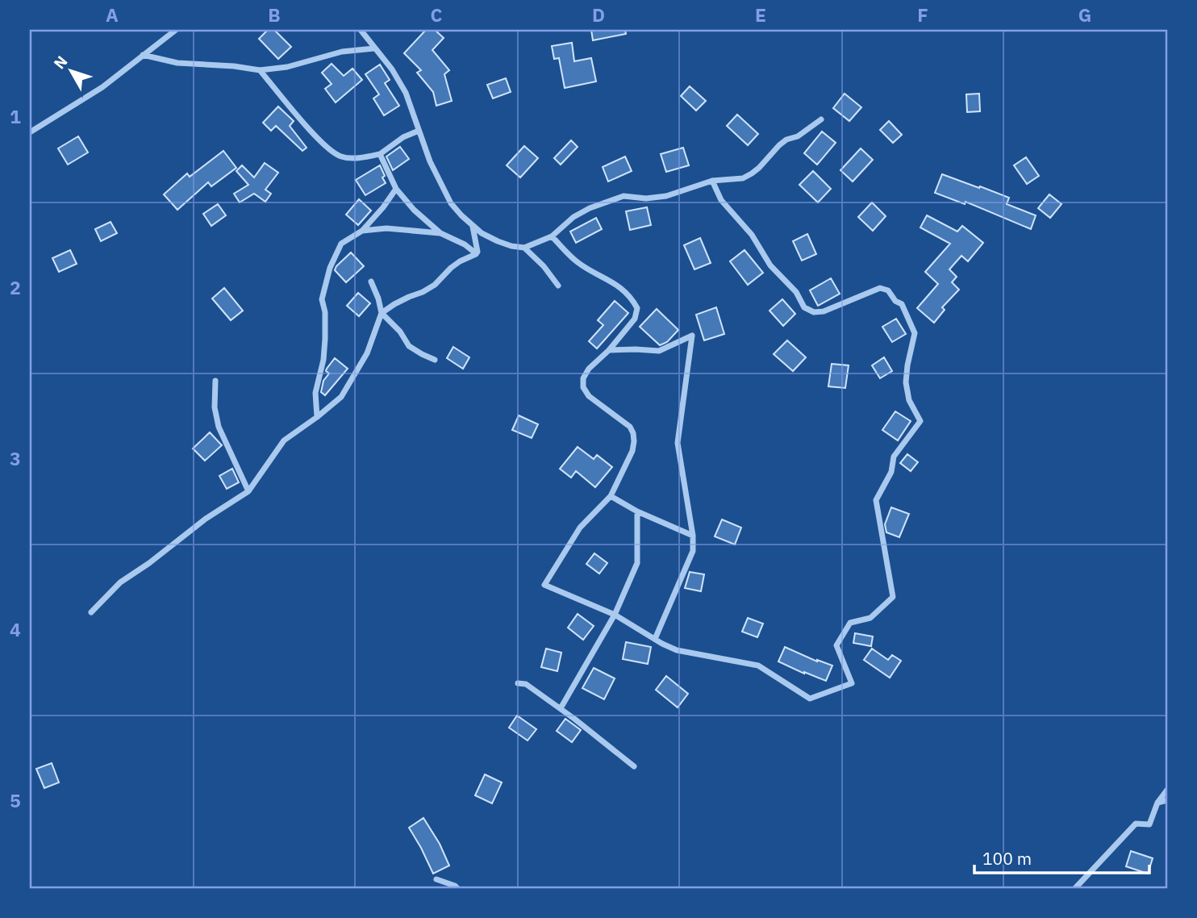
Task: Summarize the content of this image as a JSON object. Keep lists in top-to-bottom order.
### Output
{
  "scale_bar": "100 m",
  "north": "top left",
  "grid": {
    "columns": [
      "A",
      "B",
      "C",
      "D",
      "E",
      "F",
      "G"
    ],
    "rows": [
      "1",
      "2",
      "3",
      "4",
      "5"
    ]
  }
}
